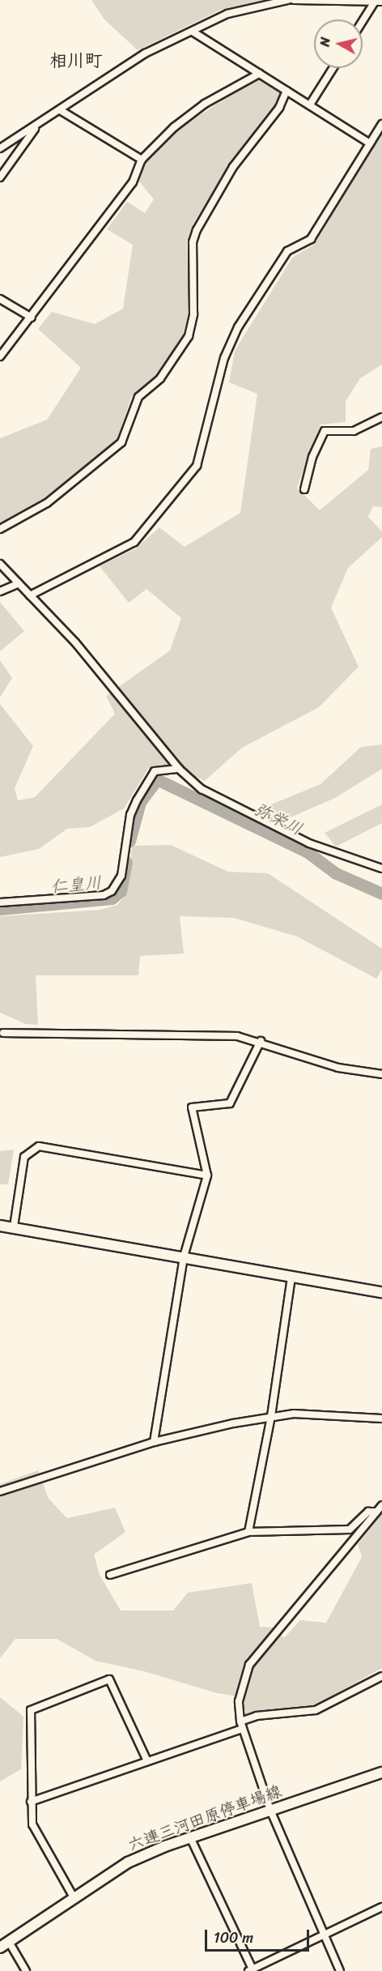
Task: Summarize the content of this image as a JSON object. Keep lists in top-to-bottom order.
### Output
{
  "streets": {
    "main road": ["六連三河田原停車場線"]
  },
  "districts": ["相川町"],
  "water": ["弥栄川", "仁皇川"],
  "scale_bar": "100 m",
  "north": "left"
}
